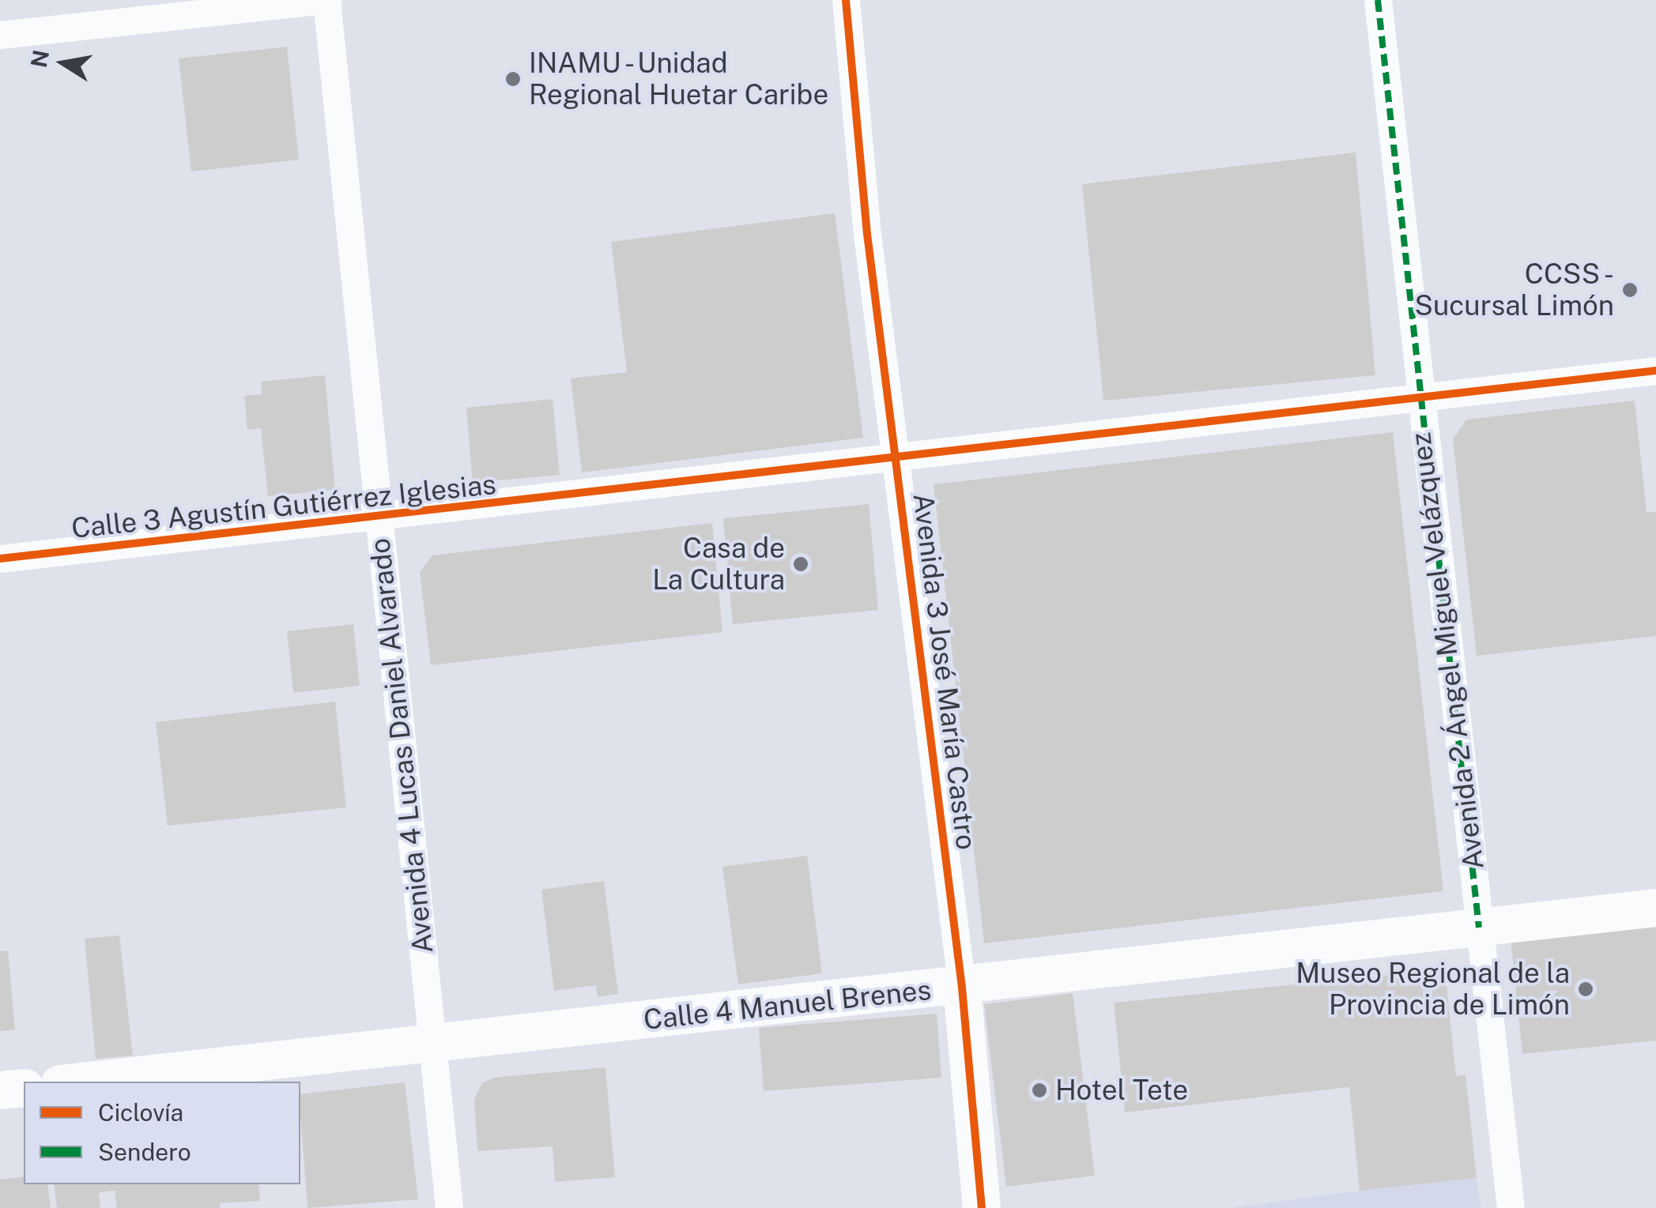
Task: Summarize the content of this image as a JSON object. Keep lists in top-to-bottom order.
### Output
{
  "streets": {
    "main road": ["Avenida 3 José María Castro", "Calle 4 Manuel Brenes"],
    "street": ["Calle 3 Agustín Gutiérrez Iglesias", "Avenida 2 Ángel Miguel Velázquez", "Avenida 4 Lucas Daniel Alvarado"]
  },
  "crossings": [
    ["Calle 3 Agustín Gutiérrez Iglesias", "Avenida 2 Ángel Miguel Velázquez"],
    ["Calle 3 Agustín Gutiérrez Iglesias", "Avenida 3 José María Castro"],
    ["Calle 3 Agustín Gutiérrez Iglesias", "Avenida 4 Lucas Daniel Alvarado"],
    ["Avenida 2 Ángel Miguel Velázquez", "Calle 4 Manuel Brenes"],
    ["Avenida 3 José María Castro", "Calle 4 Manuel Brenes"],
    ["Avenida 4 Lucas Daniel Alvarado", "Calle 4 Manuel Brenes"]
  ],
  "places": [
    "INAMU - Unidad Regional Huetar Caribe",
    "CCSS - Sucursal Limón",
    "Casa de La Cultura",
    "Museo Regional de la Provincia de Limón",
    "Hotel Tete"
  ],
  "legend": ["Ciclovía", "Sendero"],
  "north": "left"
}
